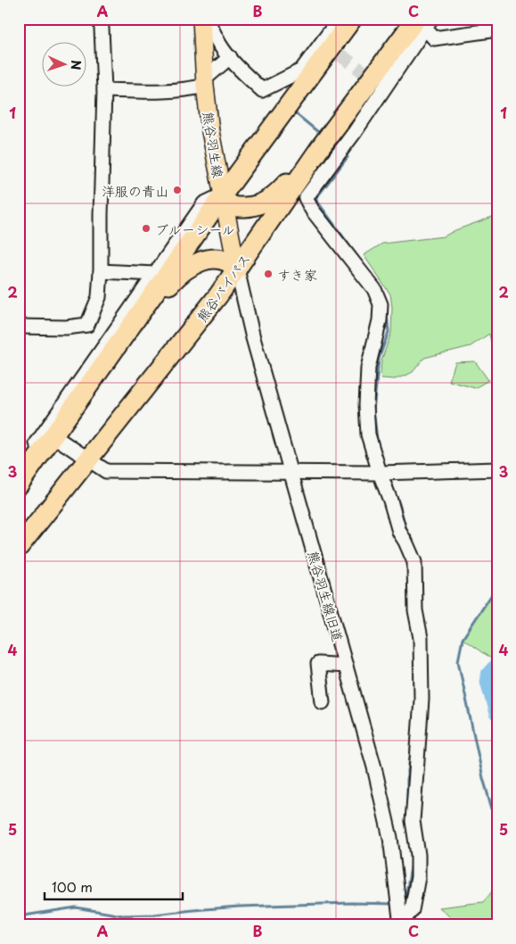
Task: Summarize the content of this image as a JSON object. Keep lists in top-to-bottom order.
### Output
{
  "streets": {
    "highway": ["熊谷バイパス"],
    "main road": ["熊谷羽生線"],
    "street": ["熊谷羽生線旧道"]
  },
  "crossings": [
    ["熊谷羽生線", "熊谷バイパス"],
    ["熊谷羽生線", "熊谷羽生線旧道"],
    ["熊谷バイパス", "熊谷羽生線旧道"]
  ],
  "places": ["洋服の青山", "ブルーシール", "すき家"],
  "scale_bar": "100 m",
  "north": "right",
  "grid": {
    "columns": ["A", "B", "C"],
    "rows": [
      "1",
      "2",
      "3",
      "4",
      "5"
    ]
  }
}
